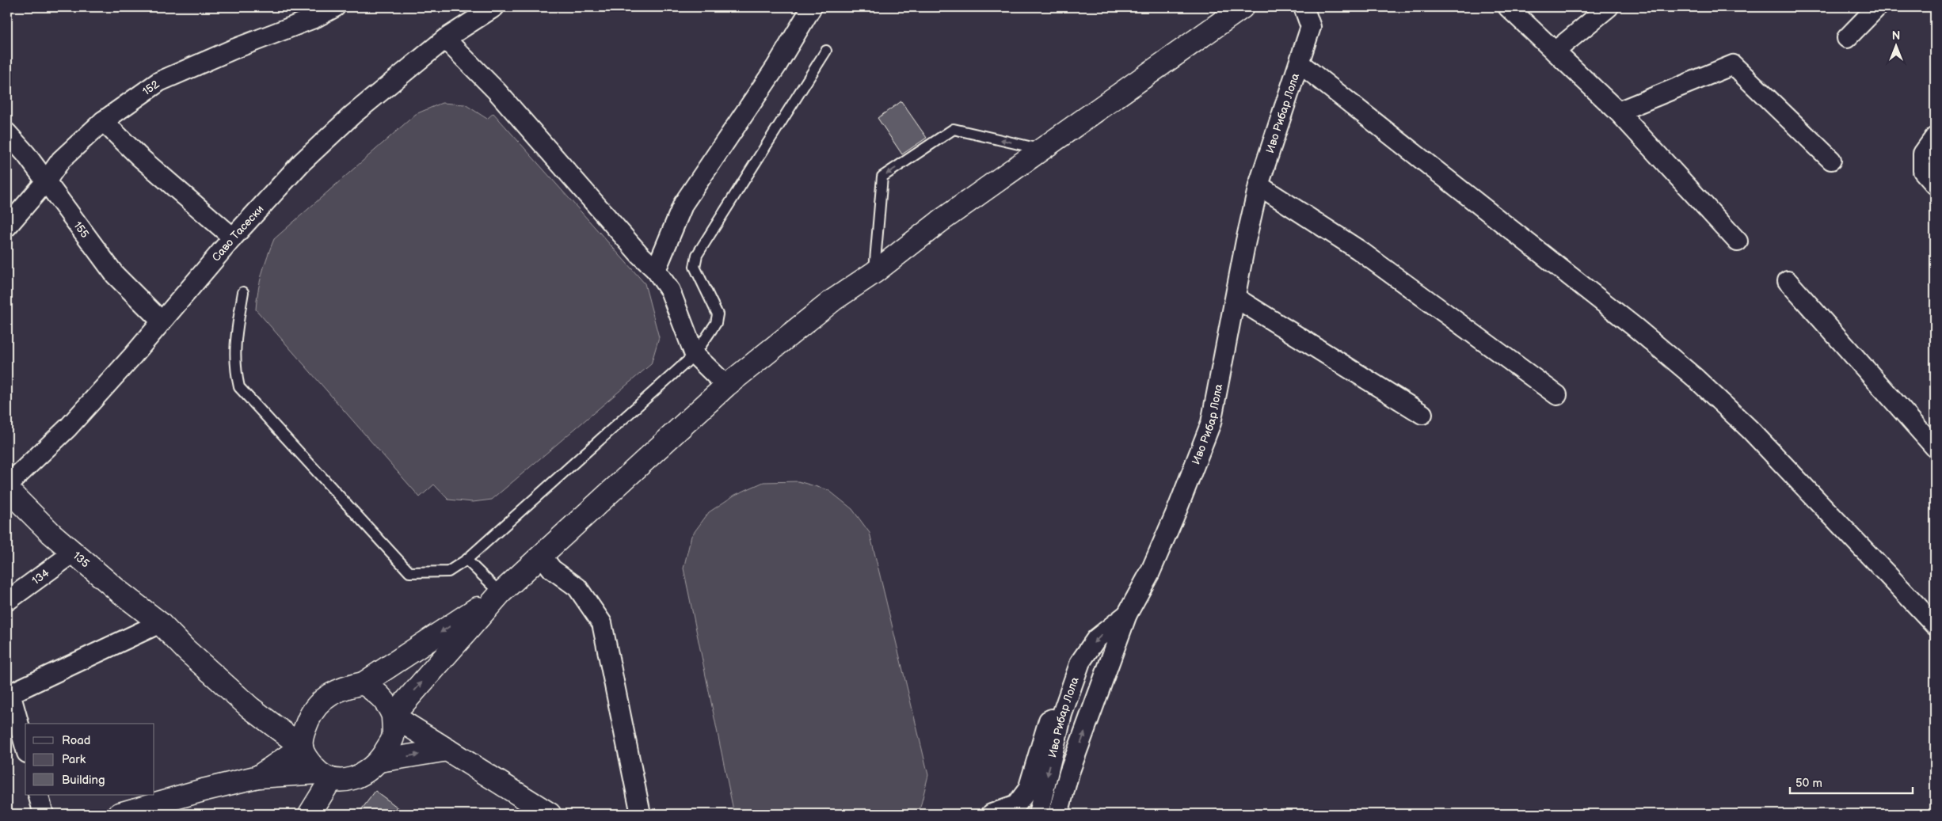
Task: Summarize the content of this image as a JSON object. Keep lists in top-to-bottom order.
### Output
{
  "streets": {
    "main road": ["135"],
    "street": [
      "152",
      "Иво Рибар Лола",
      "155",
      "Саво Тасески",
      "134"
    ]
  },
  "crossings": [
    ["152", "155"],
    ["155", "Саво Тасески"],
    ["135", "134"]
  ],
  "legend": ["Road", "Park", "Building"],
  "scale_bar": "50 m",
  "north": "top"
}
